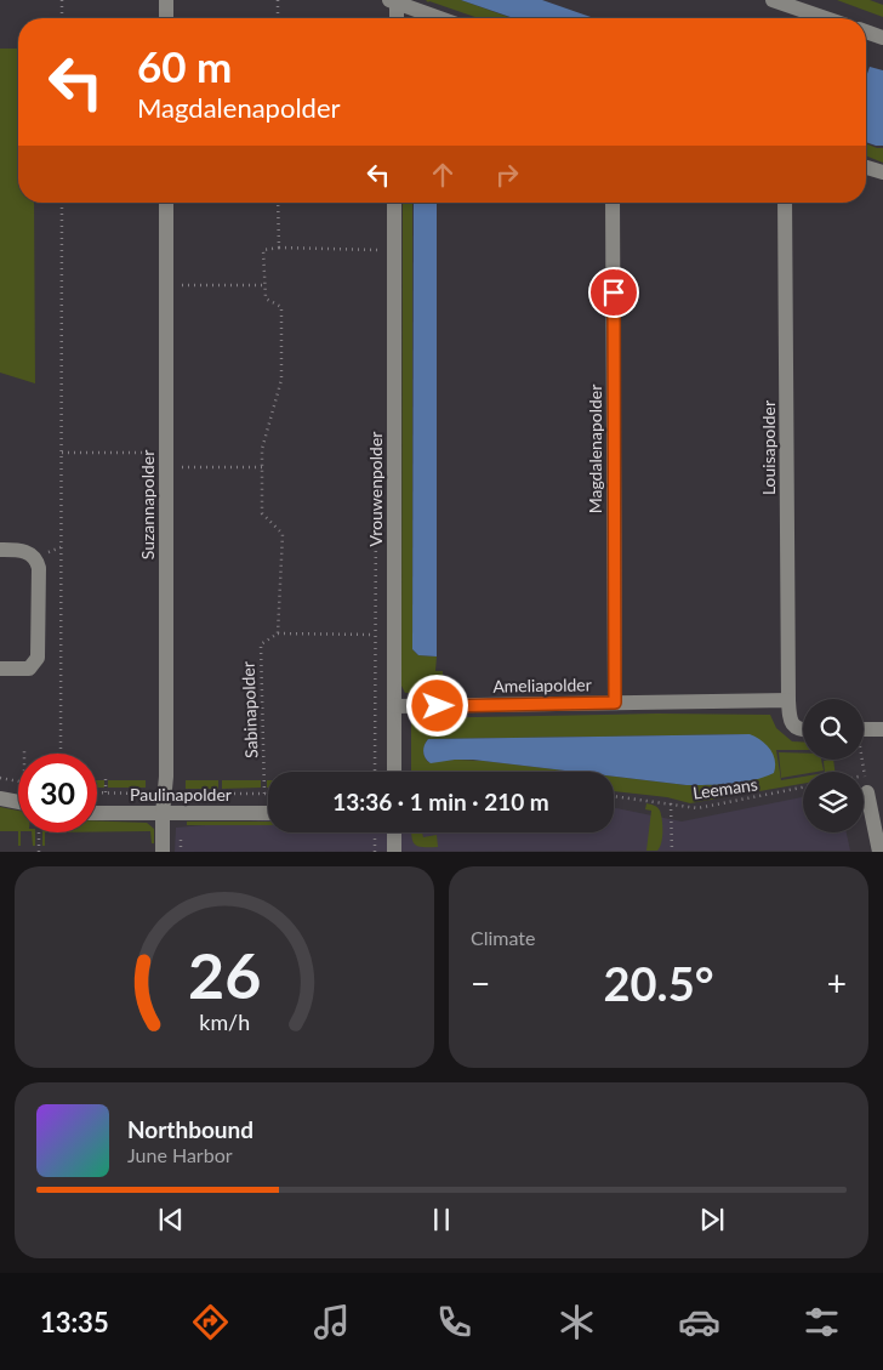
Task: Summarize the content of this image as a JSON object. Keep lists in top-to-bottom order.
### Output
{
  "streets": {
    "street": [
      "Louisapolder",
      "Magdalenapolder",
      "Vrouwenpolder",
      "Suzannapolder",
      "Ameliapolder",
      "Paulinapolder"
    ],
    "path": ["Sabinapolder", "Leemans"]
  },
  "crossings": [
    ["Louisapolder", "Ameliapolder"],
    ["Magdalenapolder", "Ameliapolder"],
    ["Vrouwenpolder", "Ameliapolder"],
    ["Suzannapolder", "Paulinapolder"]
  ],
  "page": {
    "turn": ["60 m", "Magdalenapolder"],
    "limit": "30",
    "trip": "13:36 · 1 min · 210 m",
    "tile": "Climate",
    "heat": ["−", "20.5°", "+"],
    "song": ["Northbound", "June Harbor"],
    "tabs": "13:35",
    "gauge": ["26", "km/h"]
  }
}
